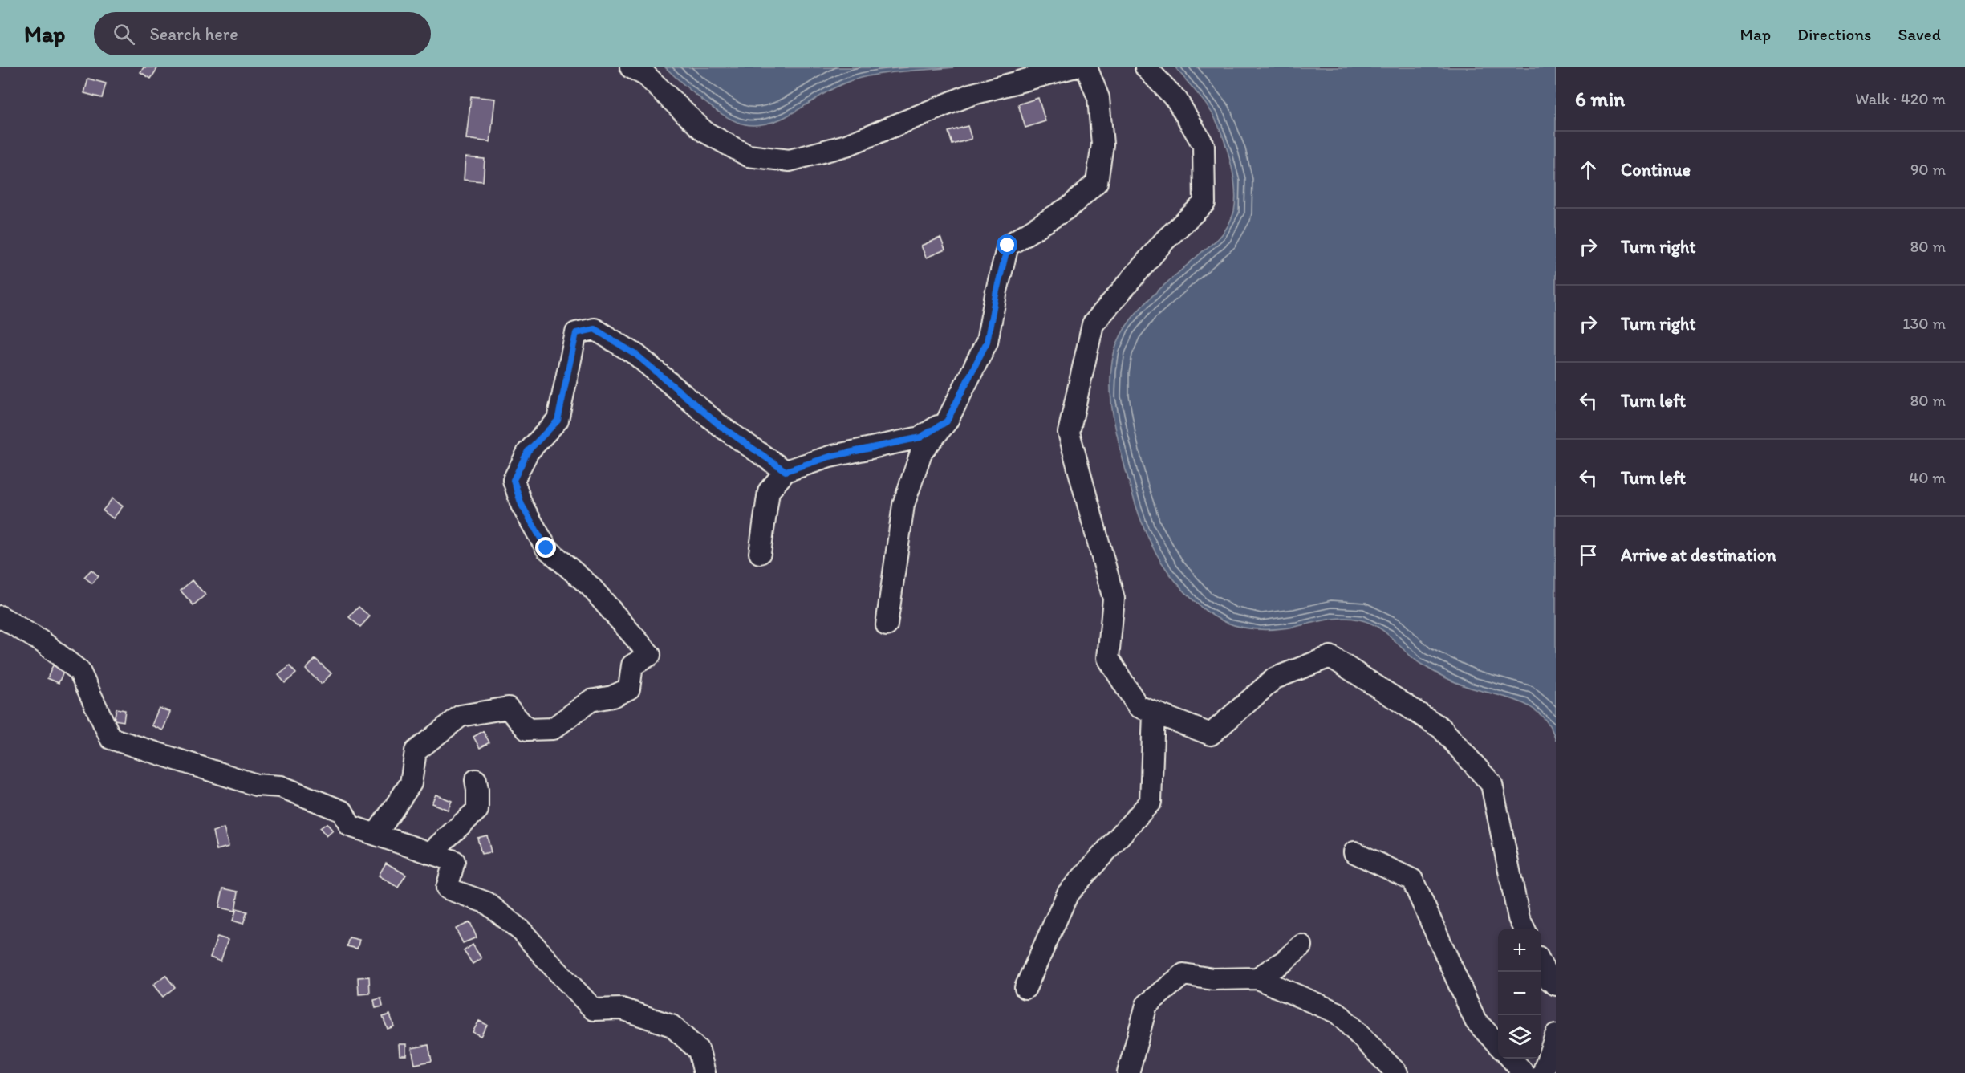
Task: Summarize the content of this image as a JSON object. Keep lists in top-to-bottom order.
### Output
{
  "page": {
    "header": "Map",
    "search": "Search here",
    "nav": ["Map", "Directions", "Saved"],
    "heading": ["6 min", "Walk · 420 m"],
    "list": [
      ["Continue", "90 m"],
      ["Turn right", "80 m"],
      ["Turn right", "130 m"],
      ["Turn left", "80 m"],
      ["Turn left", "40 m"],
      "Arrive at destination"
    ],
    "map_buttons": ["+", "−"]
  }
}
